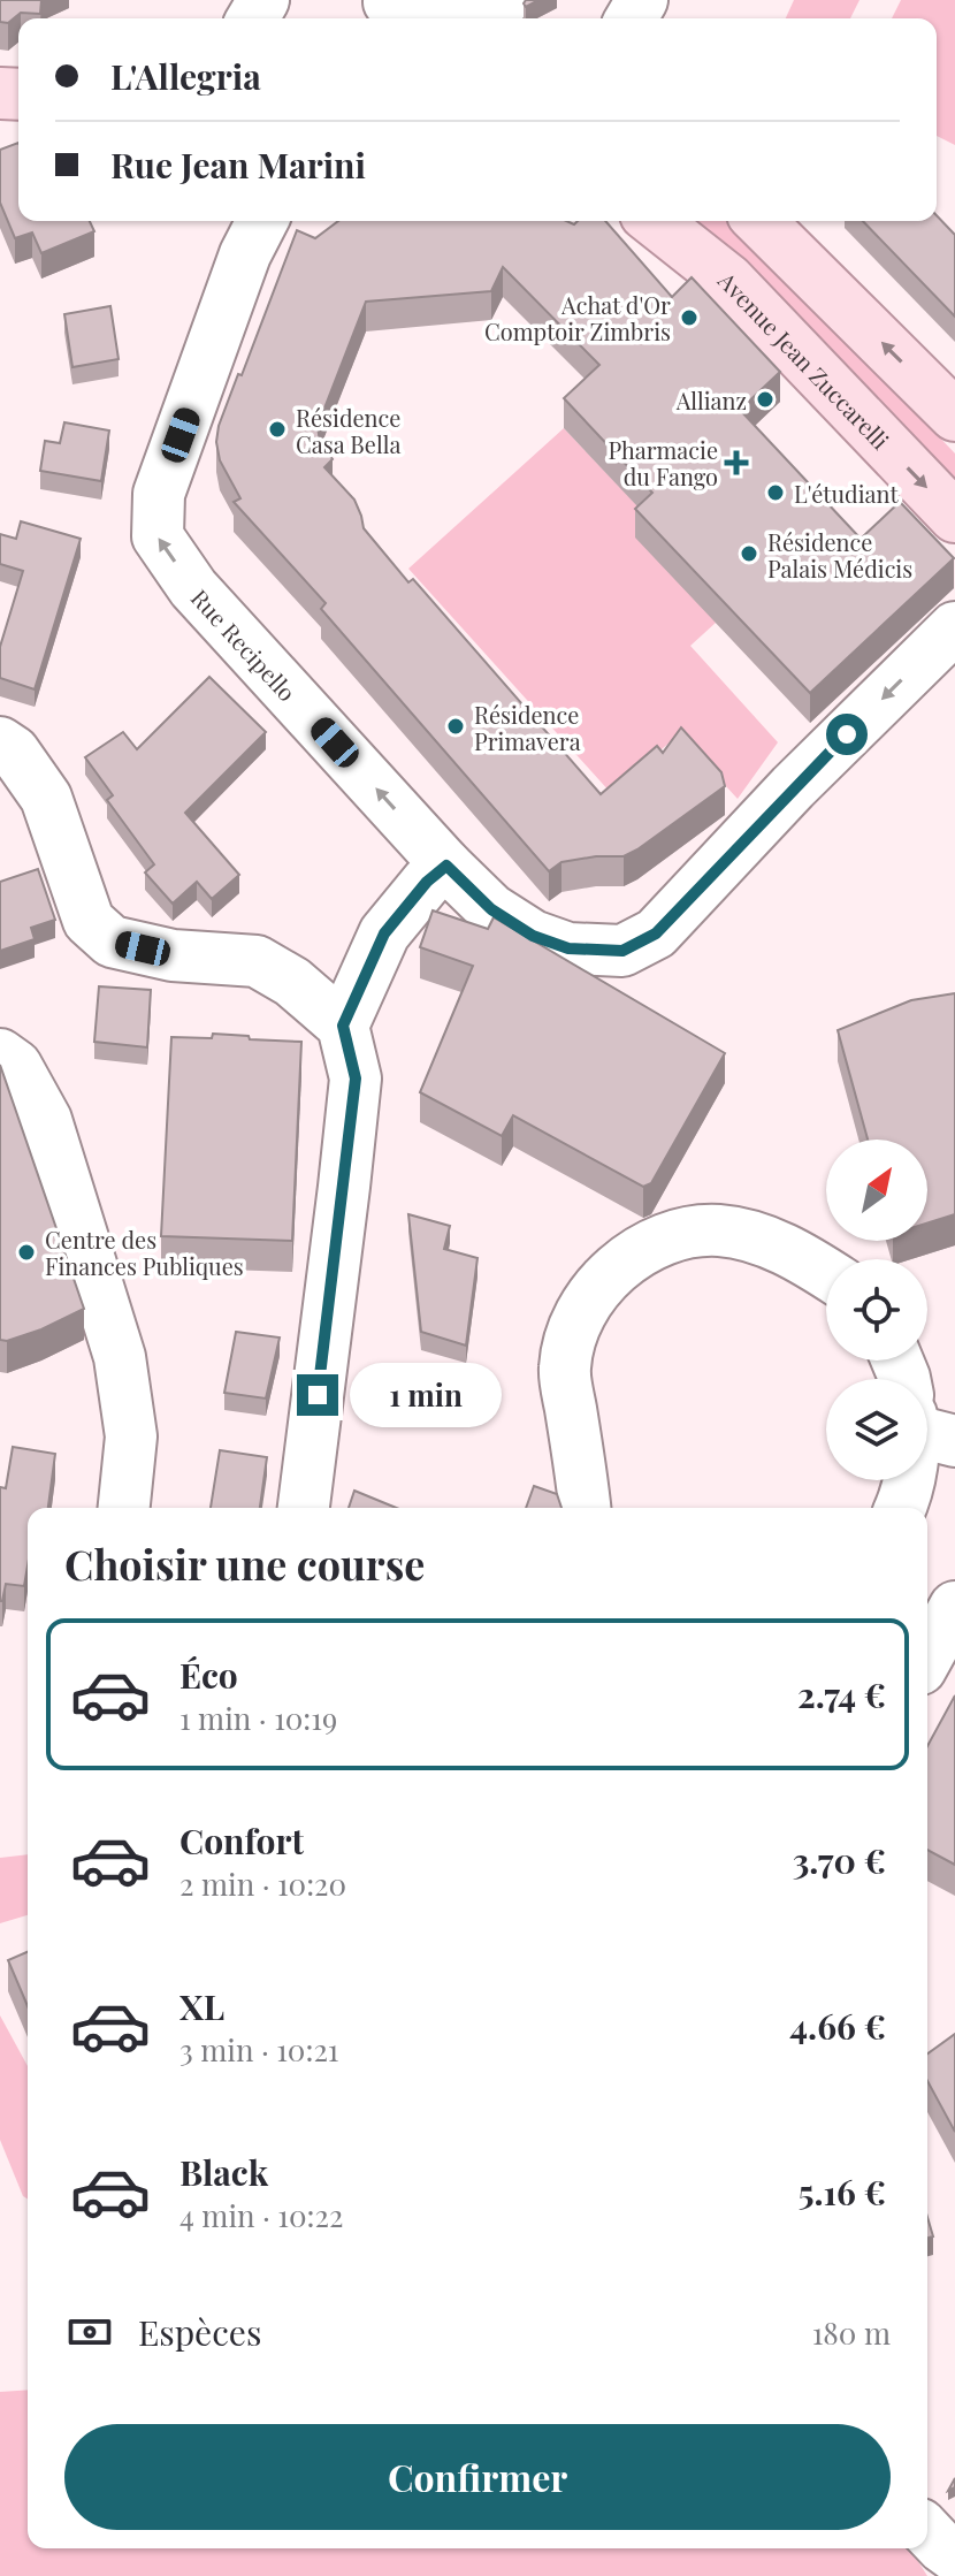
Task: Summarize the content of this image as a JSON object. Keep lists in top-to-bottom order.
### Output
{
  "streets": {
    "main road": ["Avenue Jean Zuccarelli"],
    "street": ["Rue Recipello"]
  },
  "places": {
    "other": [
      "Achat d'Or Comptoir Zimbris",
      "Allianz",
      "Résidence Casa Bella",
      "L'étudiant",
      "Résidence Palais Médicis",
      "Résidence Primavera",
      "Centre des Finances Publiques"
    ],
    "health": ["Pharmacie du Fango"]
  },
  "north": "top right",
  "page": {
    "banner": ["L'Allegria", "Rue Jean Marini"],
    "bubble": "1 min",
    "heading": "Choisir une course",
    "list": [
      {
        "name": "Éco",
        "note": "1 min · 10:19",
        "value": "2.74 €"
      },
      {
        "name": "Confort",
        "note": "2 min · 10:20",
        "value": "3.70 €"
      },
      {
        "name": "XL",
        "note": "3 min · 10:21",
        "value": "4.66 €"
      },
      {
        "name": "Black",
        "note": "4 min · 10:22",
        "value": "5.16 €"
      }
    ],
    "pay": ["Espèces", "180 m"],
    "buttons": "Confirmer"
  }
}
